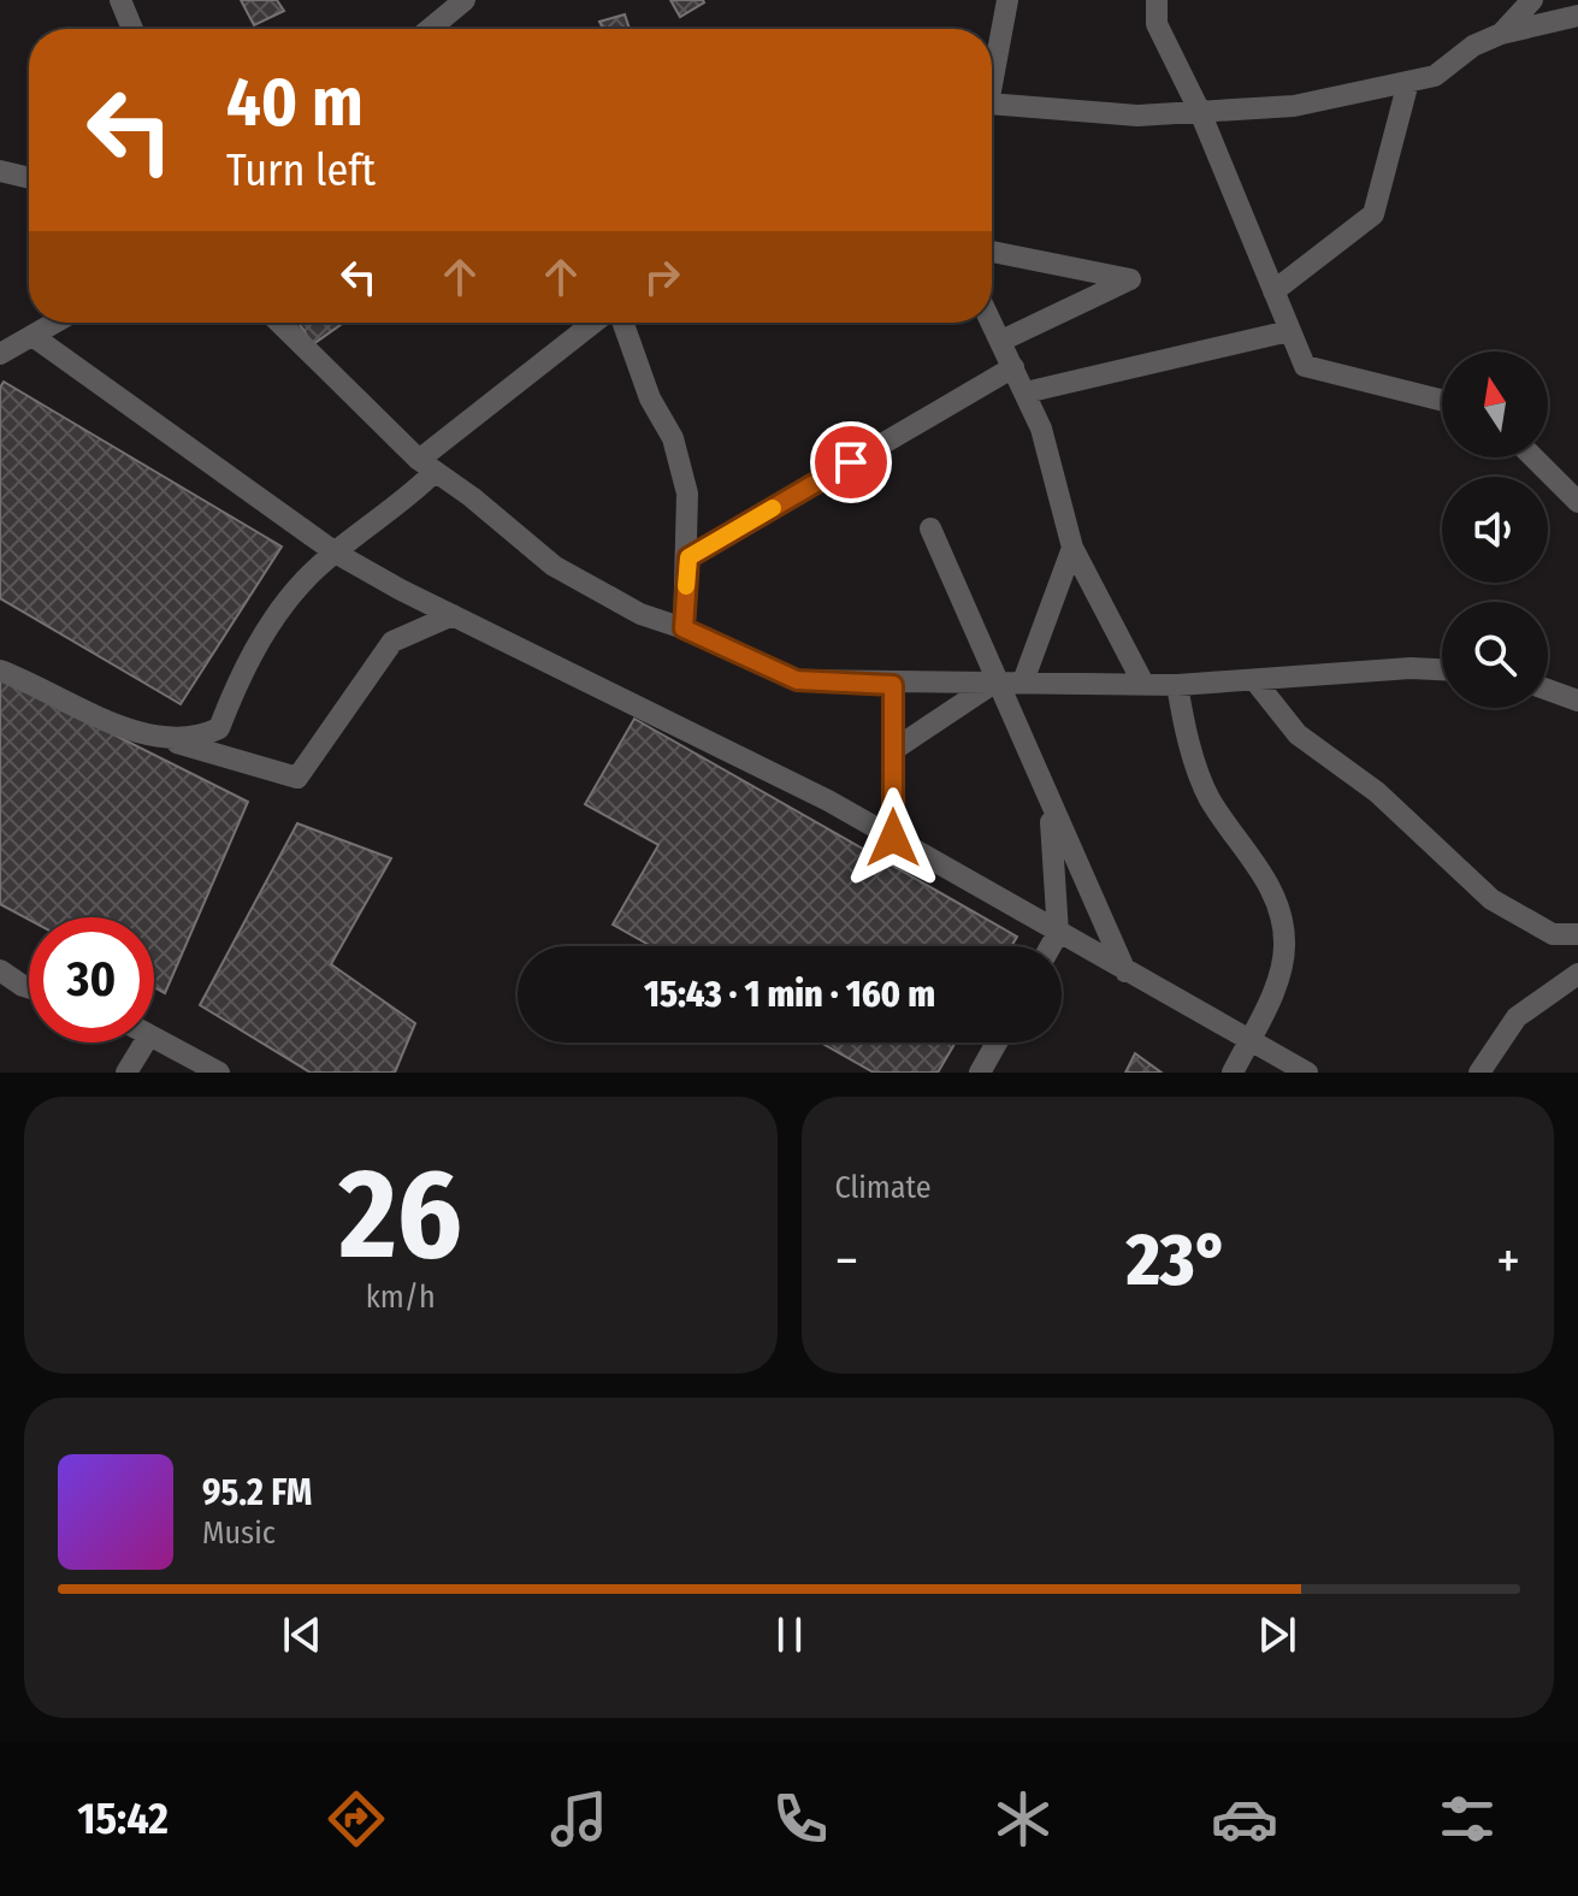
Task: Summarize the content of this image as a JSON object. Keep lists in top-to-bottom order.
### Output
{
  "north": "top",
  "page": {
    "turn": ["40 m", "Turn left"],
    "limit": "30",
    "trip": "15:43 · 1 min · 160 m",
    "tile": [
      ["26", "km/h"],
      "Climate"
    ],
    "heat": ["−", "23°", "+"],
    "song": ["95.2 FM", "Music"],
    "tabs": "15:42"
  }
}
